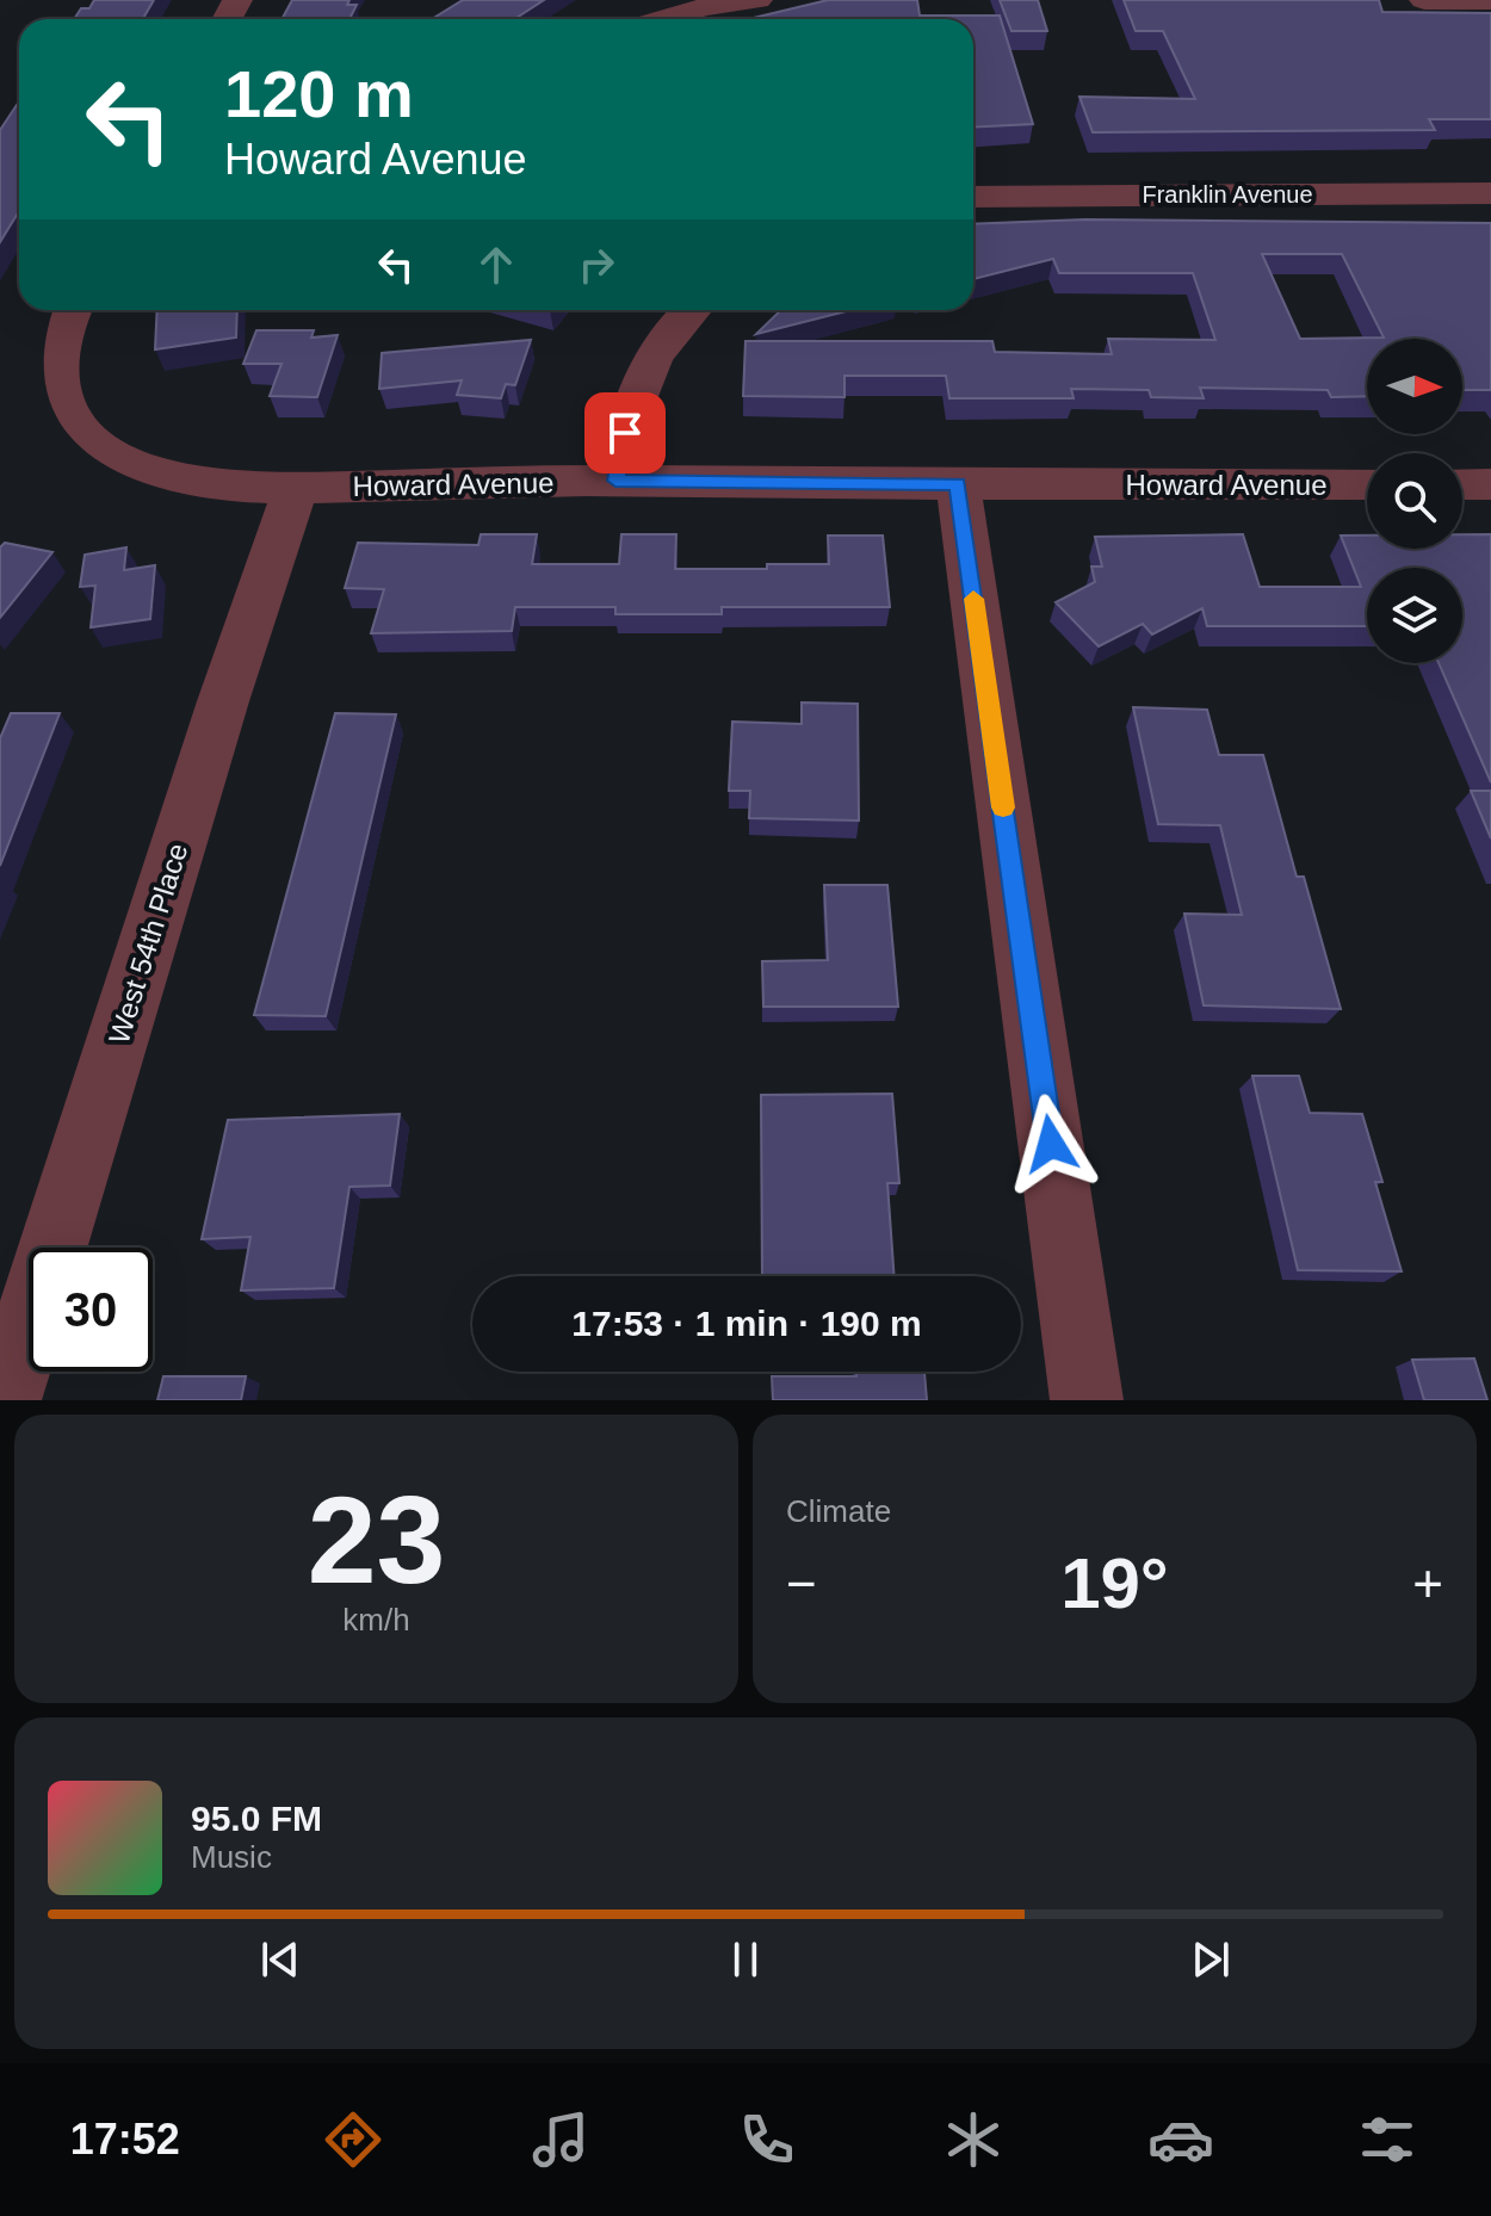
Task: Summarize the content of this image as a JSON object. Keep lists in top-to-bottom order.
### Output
{
  "streets": {
    "street": ["Franklin Avenue", "Howard Avenue", "West 54th Place"]
  },
  "crossings": [
    ["Howard Avenue", "West 54th Place"]
  ],
  "north": "right",
  "page": {
    "turn": ["120 m", "Howard Avenue"],
    "limit": "30",
    "trip": "17:53 · 1 min · 190 m",
    "tile": [
      ["23", "km/h"],
      "Climate"
    ],
    "heat": ["−", "19°", "+"],
    "song": ["95.0 FM", "Music"],
    "tabs": "17:52"
  }
}
